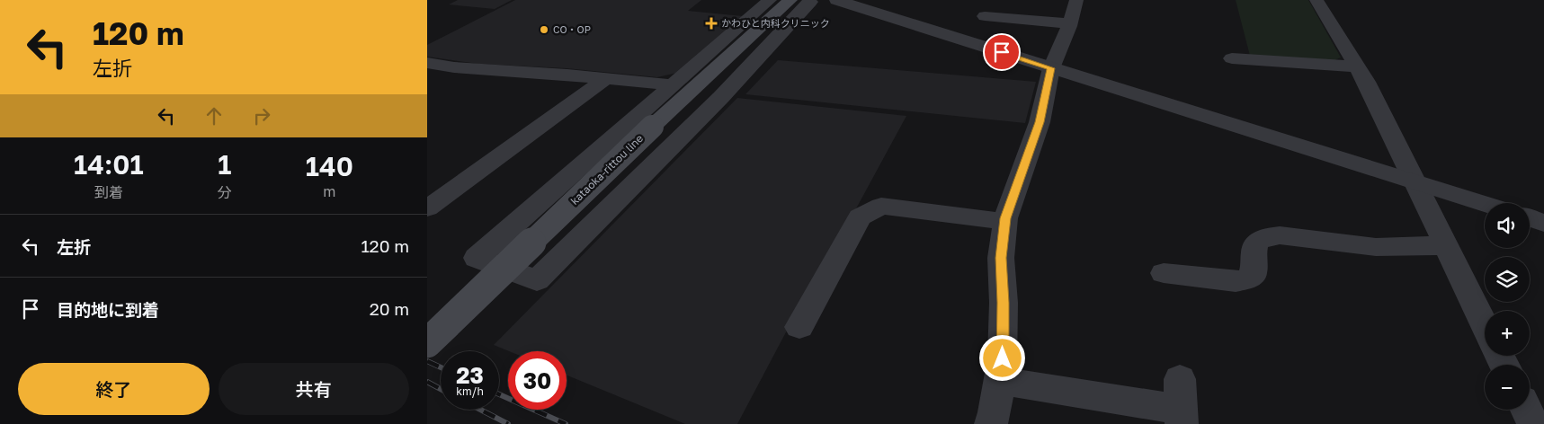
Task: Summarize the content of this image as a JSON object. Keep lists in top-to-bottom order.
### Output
{
  "streets": {
    "main road": ["kataoka-rittou line"]
  },
  "places": {
    "health": ["かわひと内科クリニック"],
    "other": ["CO・OP"]
  },
  "page": {
    "turn": ["120 m", "左折"],
    "eta": [
      "14:01",
      "到着",
      "1",
      "分",
      "140",
      "m"
    ],
    "map_buttons": ["+", "−"],
    "list": [
      {
        "name": "左折",
        "value": "120 m"
      },
      {
        "name": "目的地に到着",
        "value": "20 m"
      }
    ],
    "speed": "23 km/h",
    "limit": "30",
    "buttons": ["終了", "共有"]
  }
}
